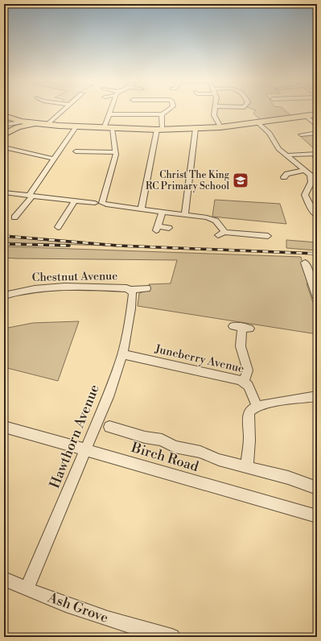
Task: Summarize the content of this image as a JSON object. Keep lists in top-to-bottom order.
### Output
{
  "streets": {
    "street": [
      "Chestnut Avenue",
      "Juneberry Avenue",
      "Hawthorn Avenue",
      "Birch Road",
      "Ash Grove"
    ]
  },
  "crossings": [
    ["Chestnut Avenue", "Hawthorn Avenue"],
    ["Juneberry Avenue", "Hawthorn Avenue"],
    ["Hawthorn Avenue", "Birch Road"],
    ["Hawthorn Avenue", "Ash Grove"]
  ],
  "places": {
    "school or university": ["Christ The King RC Primary School"]
  }
}
